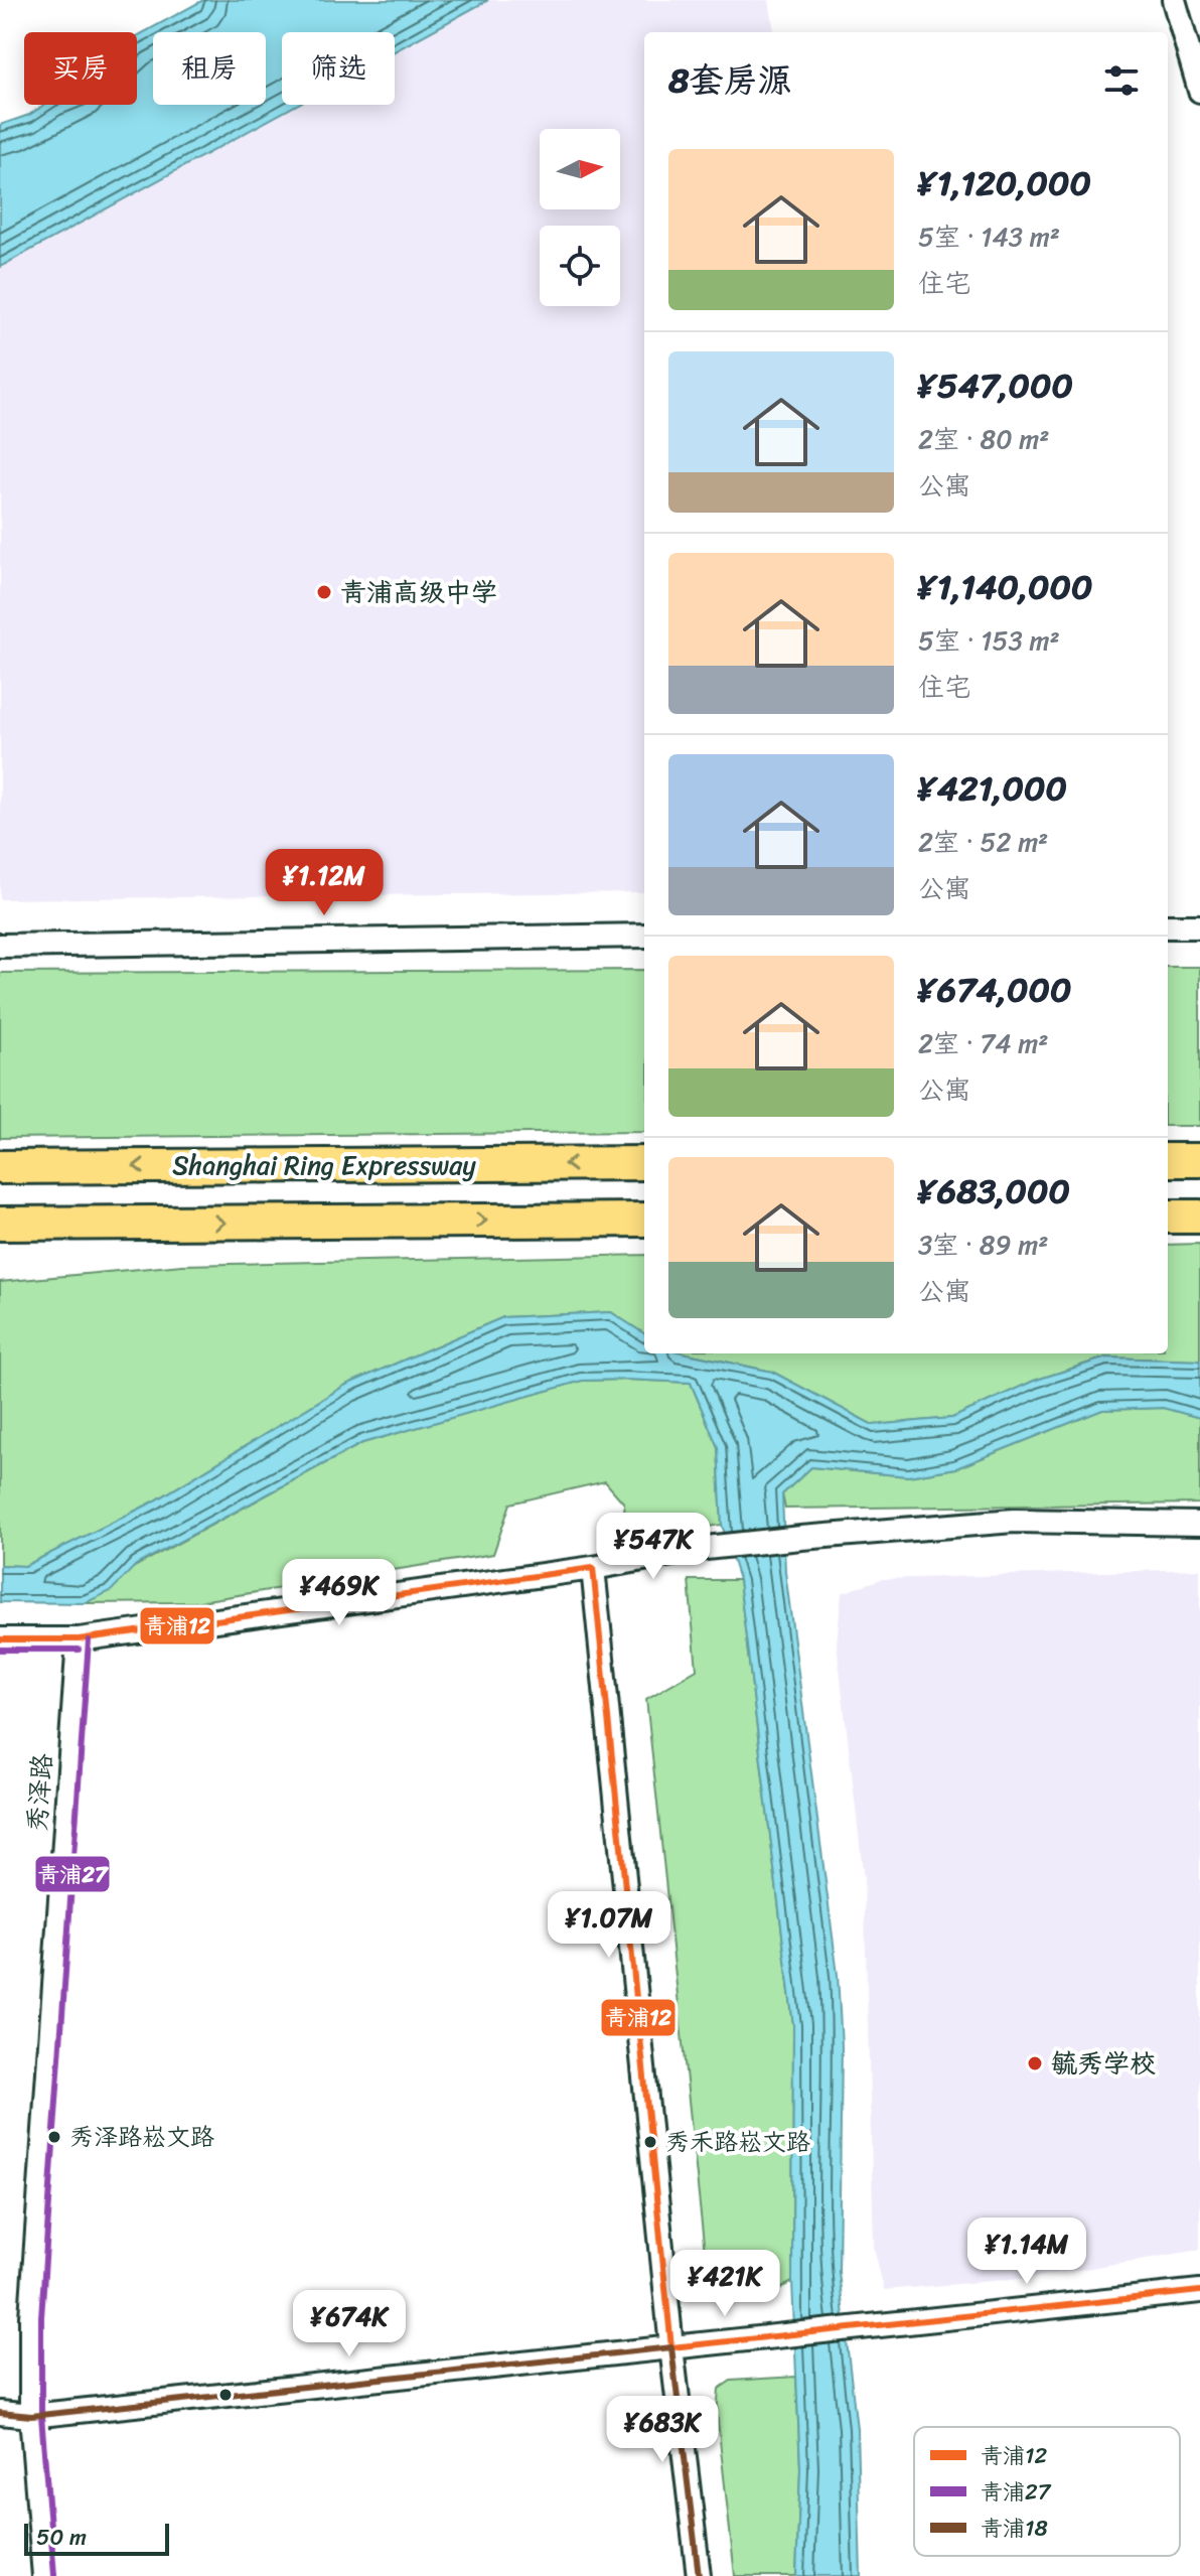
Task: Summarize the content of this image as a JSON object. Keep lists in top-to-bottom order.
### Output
{
  "streets": {
    "highway": ["Shanghai Ring Expressway"],
    "street": ["秀泽路"]
  },
  "places": [
    "青浦高级中学",
    "毓秀学校",
    "秀泽路崧文路",
    "秀禾路崧文路"
  ],
  "lines": ["transit line 青浦12", "transit line 青浦27", "transit line 青浦18"],
  "legend": ["青浦12", "青浦27", "青浦18"],
  "scale_bar": "50 m",
  "north": "right",
  "page": {
    "chip": ["买房", "租房", "筛选"],
    "heading": "8套房源",
    "list": [
      {
        "name": "¥1,120,000",
        "note": "5室 · 143 m² · 住宅"
      },
      {
        "name": "¥547,000",
        "note": "2室 · 80 m² · 公寓"
      },
      {
        "name": "¥1,140,000",
        "note": "5室 · 153 m² · 住宅"
      },
      {
        "name": "¥421,000",
        "note": "2室 · 52 m² · 公寓"
      },
      {
        "name": "¥674,000",
        "note": "2室 · 74 m² · 公寓"
      },
      {
        "name": "¥683,000",
        "note": "3室 · 89 m² · 公寓"
      }
    ],
    "price": [
      "¥1.12M",
      "¥547K",
      "¥469K",
      "¥1.07M",
      "¥1.14M",
      "¥421K",
      "¥674K",
      "¥683K"
    ],
    "scale": "50 m"
  }
}
